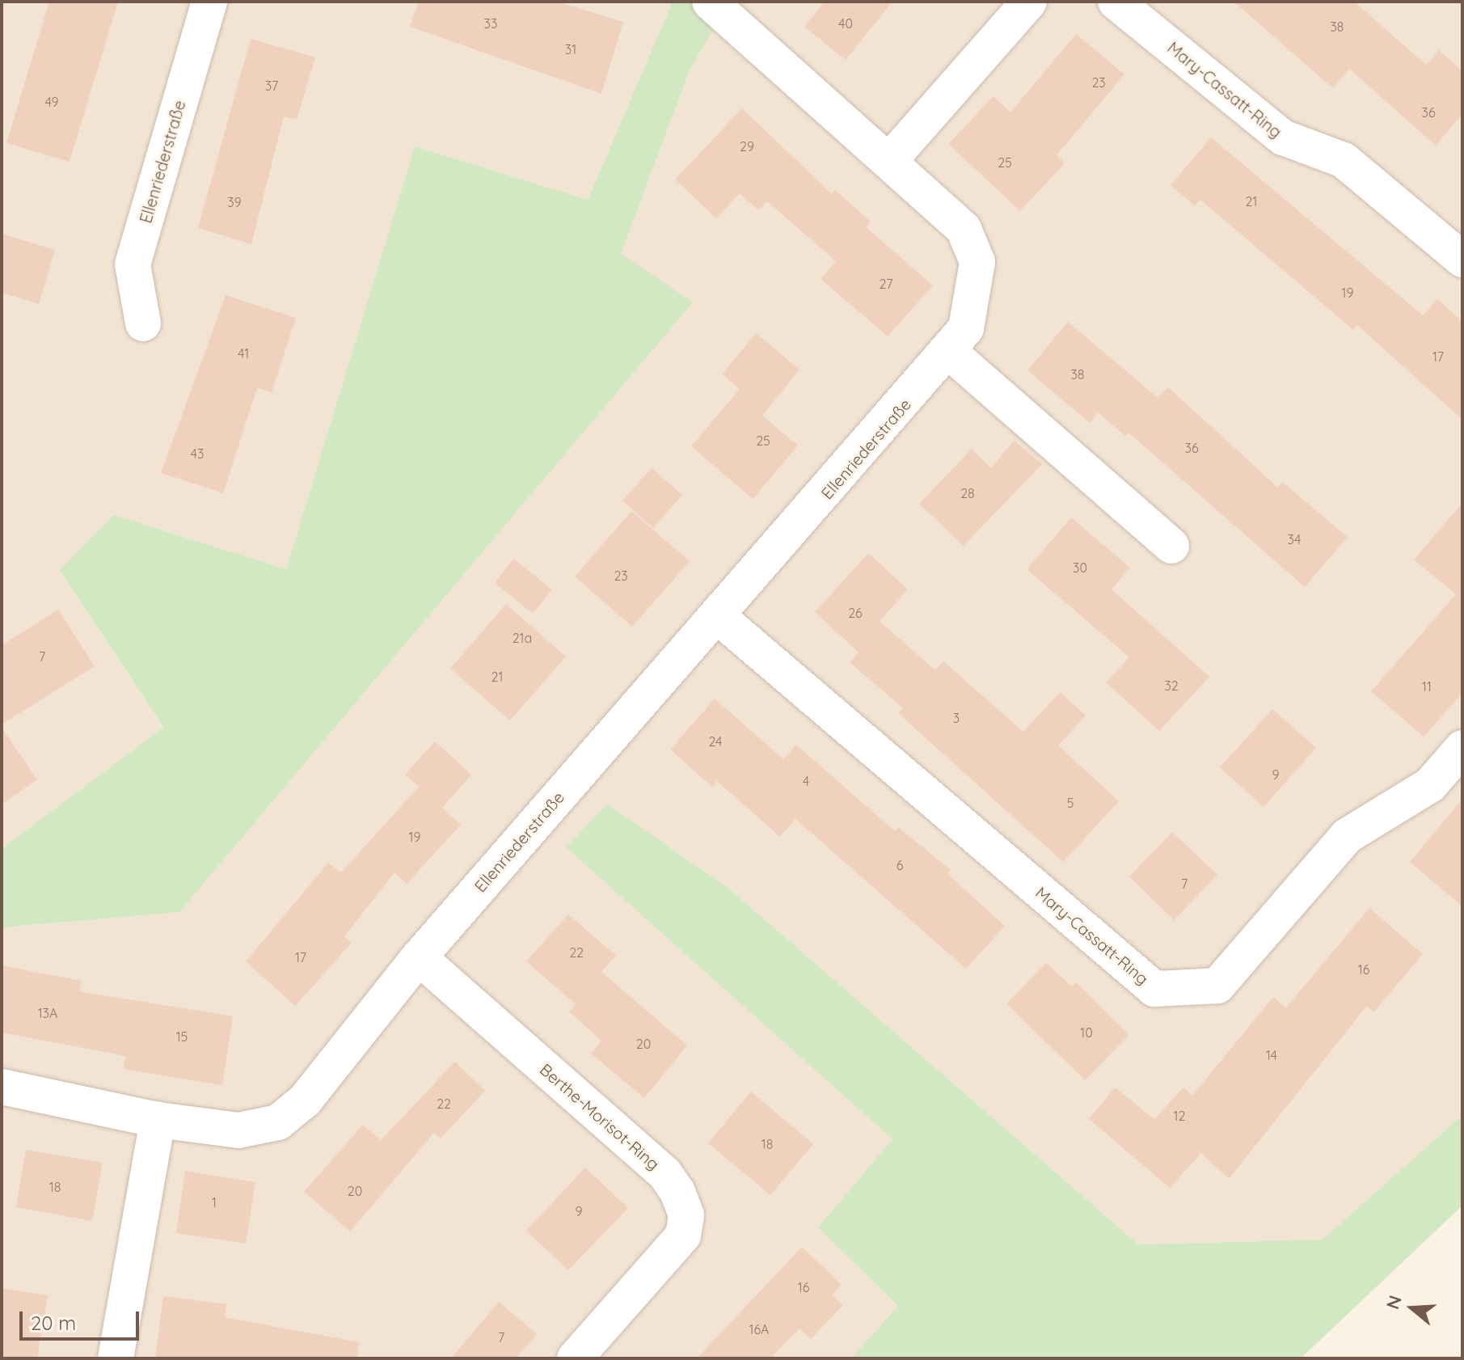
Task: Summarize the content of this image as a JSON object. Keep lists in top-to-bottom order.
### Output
{
  "streets": {
    "street": ["Mary-Cassatt-Ring", "Ellenriederstraße", "Berthe-Morisot-Ring"]
  },
  "crossings": [
    ["Mary-Cassatt-Ring", "Ellenriederstraße"],
    ["Ellenriederstraße", "Berthe-Morisot-Ring"]
  ],
  "house_numbers": [
    "33",
    "40",
    "38",
    "31",
    "23",
    "37",
    "49",
    "36",
    "29",
    "25",
    "21",
    "39",
    "27",
    "19",
    "41",
    "17",
    "38",
    "25",
    "36",
    "43",
    "28",
    "34",
    "30",
    "23",
    "26",
    "21a",
    "7",
    "21",
    "32",
    "11",
    "3",
    "24",
    "9",
    "4",
    "5",
    "19",
    "6",
    "7",
    "22",
    "17",
    "16",
    "13A",
    "10",
    "15",
    "20",
    "14",
    "22",
    "12",
    "18",
    "18",
    "20",
    "1",
    "9",
    "16",
    "16A",
    "7"
  ],
  "scale_bar": "20 m",
  "north": "left"
}
